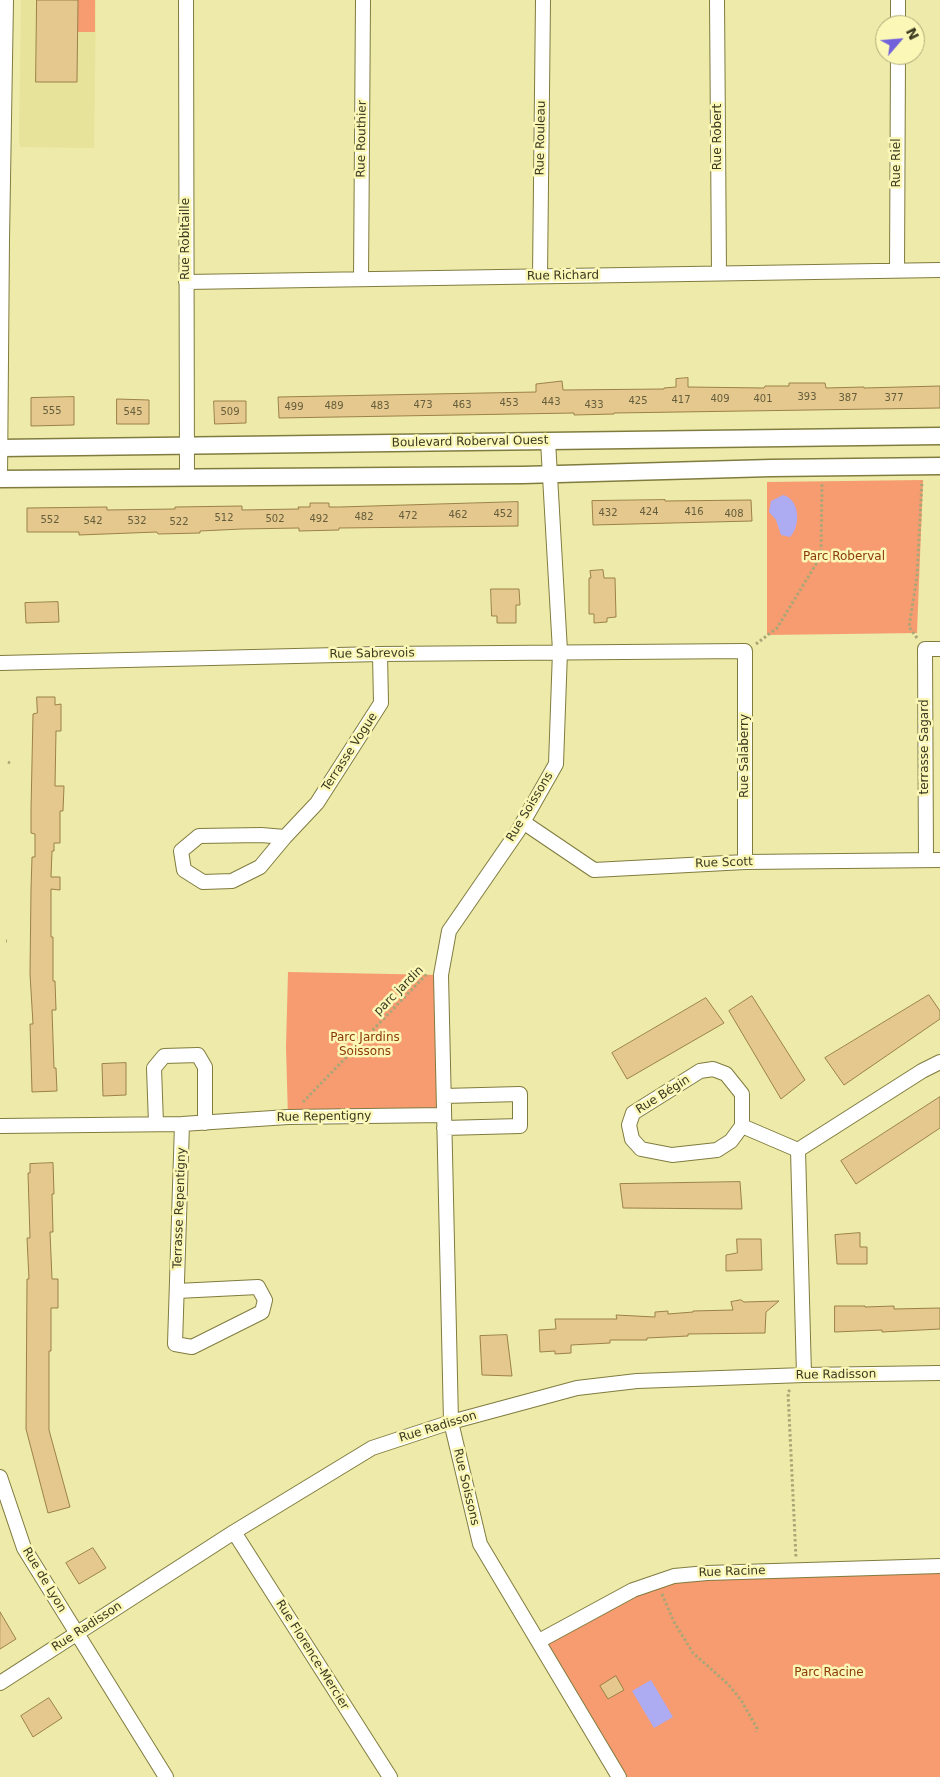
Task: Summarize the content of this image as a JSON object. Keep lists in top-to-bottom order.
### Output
{
  "streets": {
    "street": [
      "Rue Robert",
      "Rue Rouleau",
      "Rue Routhier",
      "Rue Riel",
      "Rue Robitaille",
      "Rue Richard",
      "Boulevard Roberval Ouest",
      "Rue Sabrevois",
      "terrasse Sagard",
      "Terrasse Vogue",
      "Rue Salaberry",
      "Rue Soissons",
      "Rue Scott",
      "Rue Bégin",
      "Rue Repentigny",
      "Terrasse Repentigny",
      "Rue Radisson",
      "Rue Racine",
      "Rue de Lyon",
      "Rue Florence-Mercier"
    ],
    "path": ["parc jardin"]
  },
  "crossings": [
    ["Rue Robert", "Rue Richard"],
    ["Rue Rouleau", "Rue Richard"],
    ["Rue Routhier", "Rue Richard"],
    ["Rue Riel", "Rue Richard"],
    ["Rue Robitaille", "Rue Richard"],
    ["Rue Robitaille", "Boulevard Roberval Ouest"],
    ["Boulevard Roberval Ouest", "Rue Soissons"],
    ["Rue Sabrevois", "Terrasse Vogue"],
    ["Rue Sabrevois", "Rue Salaberry"],
    ["Rue Sabrevois", "Rue Soissons"],
    ["terrasse Sagard", "Rue Scott"],
    ["Rue Salaberry", "Rue Scott"],
    ["Rue Soissons", "Rue Scott"],
    ["Rue Soissons", "parc jardin"],
    ["Rue Soissons", "Rue Repentigny"],
    ["Rue Soissons", "Rue Radisson"],
    ["Rue Soissons", "Rue Racine"],
    ["parc jardin", "Rue Repentigny"],
    ["Rue Repentigny", "Terrasse Repentigny"],
    ["Rue Radisson", "Rue de Lyon"],
    ["Rue Radisson", "Rue Florence-Mercier"]
  ],
  "parks": ["Parc Roberval", "Parc Jardins Soissons", "Parc Racine"],
  "house_numbers": [
    "393",
    "387",
    "377",
    "409",
    "401",
    "417",
    "425",
    "443",
    "453",
    "473",
    "463",
    "433",
    "489",
    "483",
    "499",
    "555",
    "545",
    "509",
    "424",
    "416",
    "432",
    "452",
    "408",
    "462",
    "472",
    "482",
    "512",
    "502",
    "492",
    "552",
    "542",
    "532",
    "522"
  ],
  "north": "top right"
}
